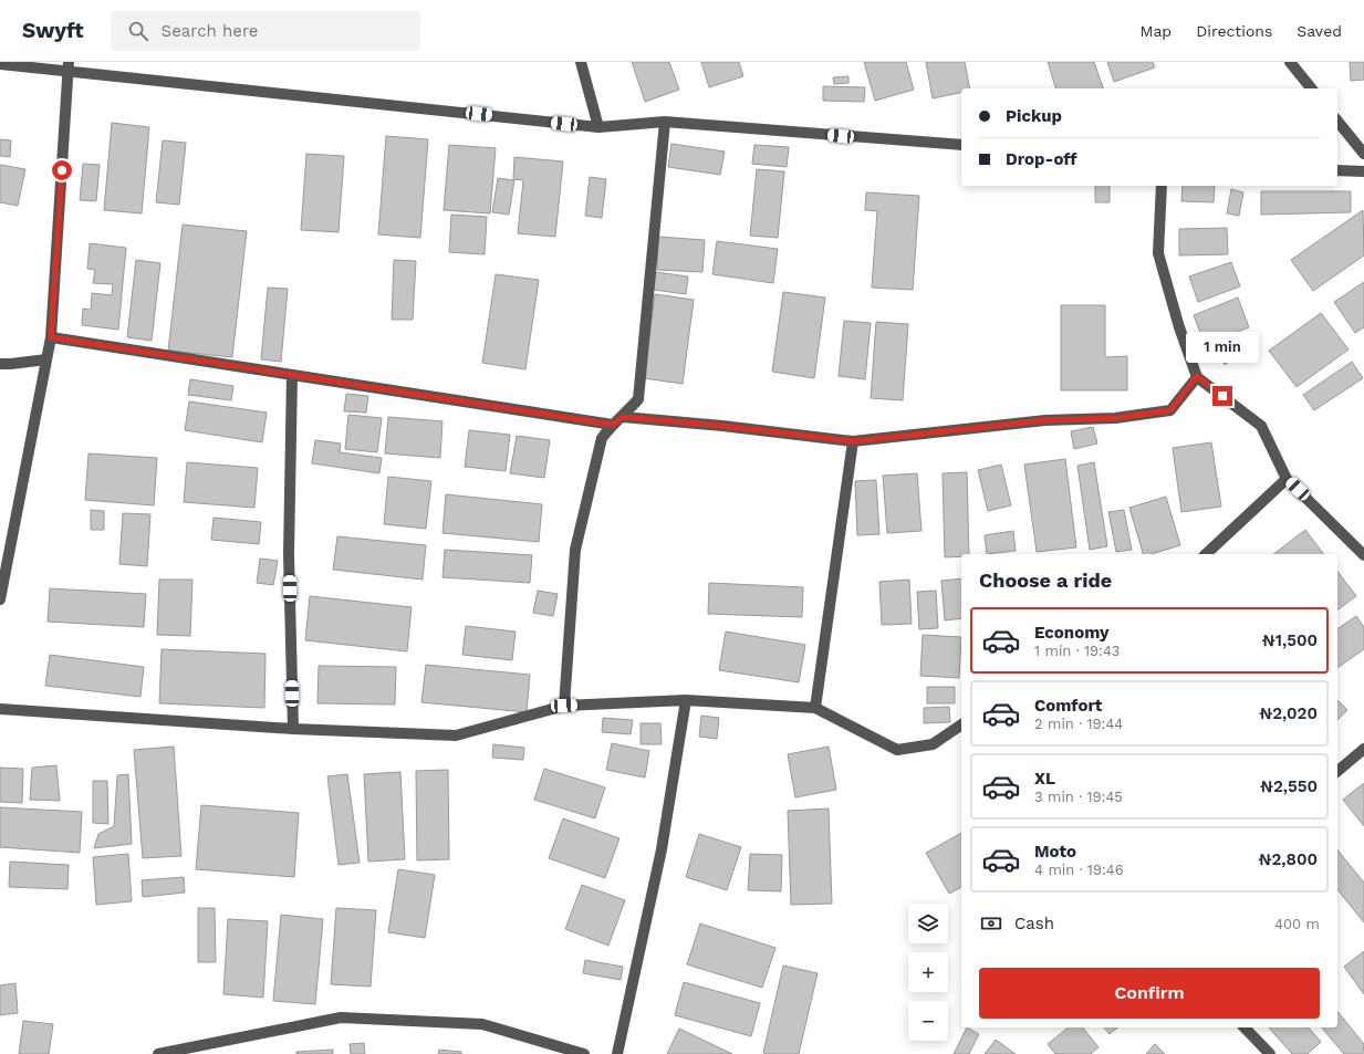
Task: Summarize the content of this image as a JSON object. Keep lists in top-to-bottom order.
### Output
{
  "page": {
    "header": "Swyft",
    "search": "Search here",
    "nav": ["Map", "Directions", "Saved"],
    "banner": ["Pickup", "Drop-off"],
    "bubble": "1 min",
    "heading": "Choose a ride",
    "list": [
      {
        "name": "Economy",
        "note": "1 min · 19:43",
        "value": "₦1,500"
      },
      {
        "name": "Comfort",
        "note": "2 min · 19:44",
        "value": "₦2,020"
      },
      {
        "name": "XL",
        "note": "3 min · 19:45",
        "value": "₦2,550"
      },
      {
        "name": "Moto",
        "note": "4 min · 19:46",
        "value": "₦2,800"
      }
    ],
    "pay": ["Cash", "400 m"],
    "map_buttons": ["+", "−"],
    "buttons": "Confirm"
  }
}
